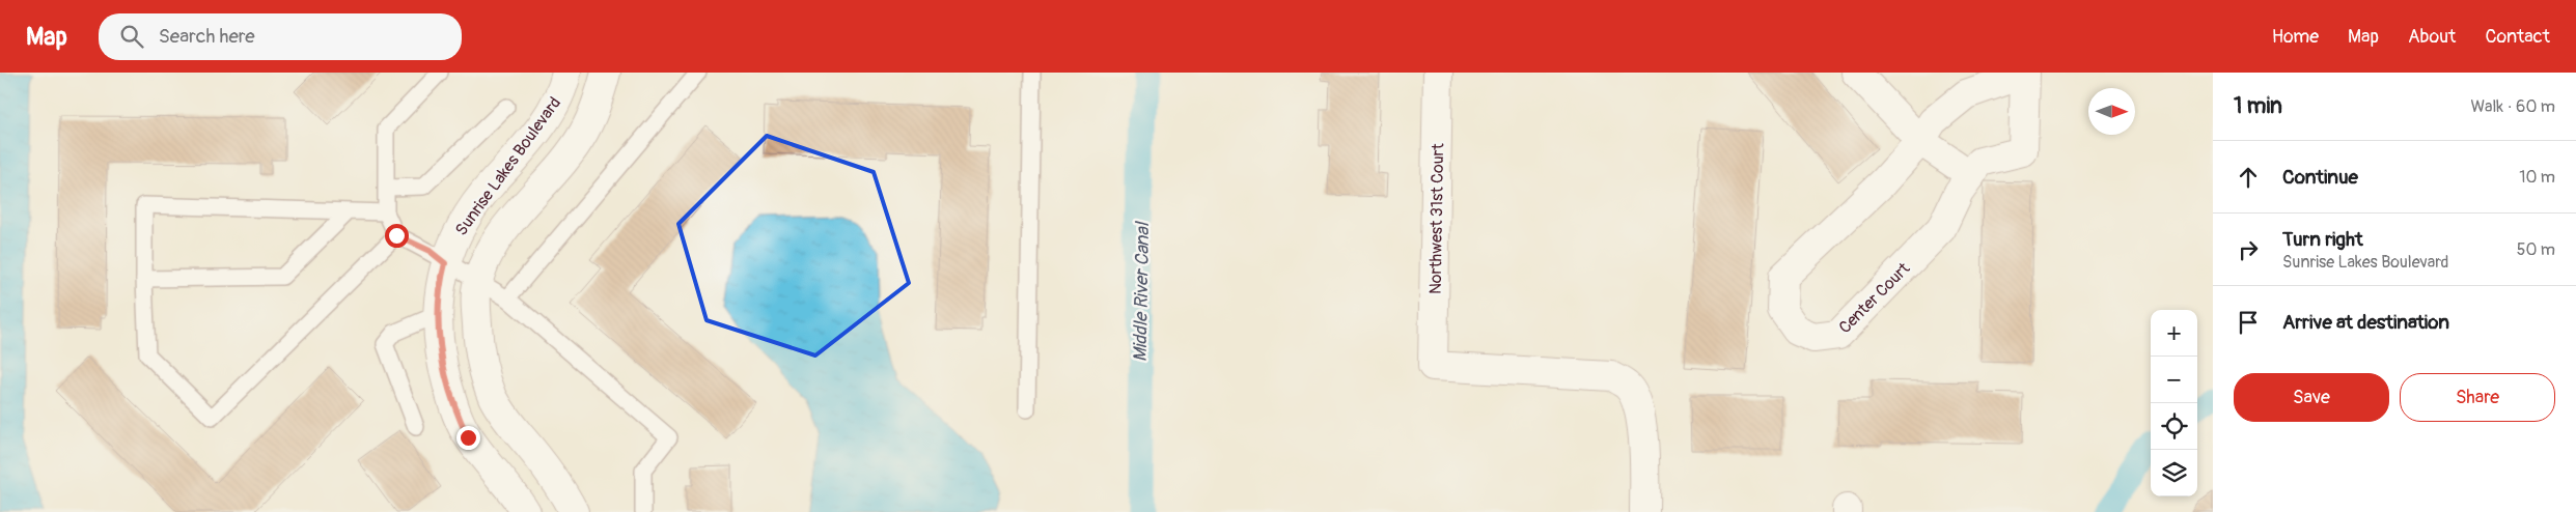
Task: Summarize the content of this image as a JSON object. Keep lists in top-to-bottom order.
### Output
{
  "streets": {
    "street": ["Sunrise Lakes Boulevard", "Northwest 31st Court", "Center Court"]
  },
  "water": ["Middle River Canal"],
  "north": "right",
  "page": {
    "header": "Map",
    "search": "Search here",
    "nav": [
      "Home",
      "Map",
      "About",
      "Contact"
    ],
    "heading": ["1 min", "Walk · 60 m"],
    "list": [
      ["Continue", "10 m"],
      ["Turn right", "Sunrise Lakes Boulevard", "50 m"],
      "Arrive at destination"
    ],
    "map_buttons": ["+", "−"],
    "buttons": ["Save", "Share"]
  }
}
